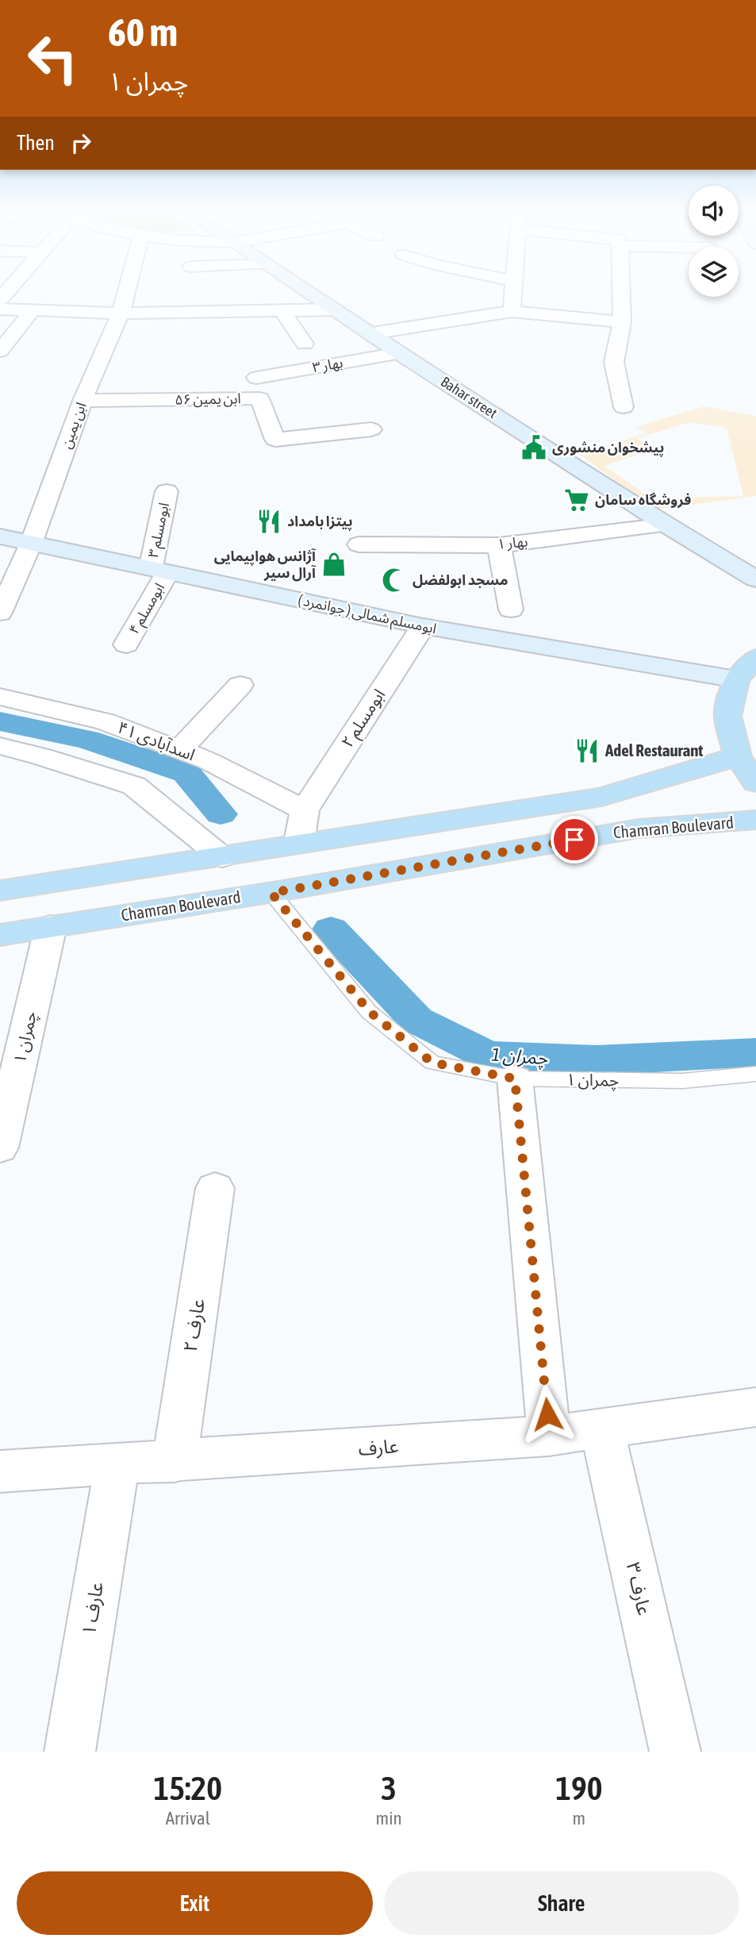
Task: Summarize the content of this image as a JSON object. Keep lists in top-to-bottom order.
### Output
{
  "streets": {
    "main road": ["Bahar street", "ابومسلم شمالی ( جوانمرد )", "Chamran Boulevard"],
    "street": [
      "بهار ۳",
      "ابن یمین ۵۶",
      "ابن یمین",
      "ابومسلم ۳",
      "بهار ۱",
      "ابومسلم ۴",
      "ابومسلم ۲",
      "اسدآبادی ۴۱",
      "چمران ۱",
      "عارف ۲",
      "عارف",
      "عارف ۳",
      "عارف ۱"
    ],
    "lane": ["۱ چمران"]
  },
  "crossings": [
    ["بهار ۳", "Bahar street"],
    ["Bahar street", "بهار ۱"],
    ["ابن یمین ۵۶", "ابن یمین"],
    ["ابن یمین", "ابومسلم شمالی ( جوانمرد )"],
    ["ابومسلم ۳", "ابومسلم ۴"],
    ["ابومسلم ۳", "ابومسلم شمالی ( جوانمرد )"],
    ["ابومسلم ۴", "ابومسلم شمالی ( جوانمرد )"],
    ["ابومسلم شمالی ( جوانمرد )", "ابومسلم ۲"],
    ["ابومسلم ۲", "اسدآبادی ۴۱"],
    ["Chamran Boulevard", "چمران ۱"],
    ["Chamran Boulevard", "۱ چمران"],
    ["عارف ۲", "عارف"],
    ["عارف", "عارف ۳"],
    ["عارف", "عارف ۱"]
  ],
  "water": ["چمران 1"],
  "places": {
    "public building": ["پیشخوان منشوری"],
    "supermarket": ["فروشگاه سامان"],
    "restaurant": ["پیتزا بامداد", "Adel Restaurant"],
    "shop": ["آژانس هواپیمایی آرال سیر"],
    "mosque": ["مسجد ابولفضل"]
  },
  "page": {
    "turn": ["60 m", "۱ چمران"],
    "then": "Then",
    "eta": [
      "15:20",
      "Arrival",
      "3",
      "min",
      "190",
      "m"
    ],
    "buttons": ["Exit", "Share"]
  }
}
